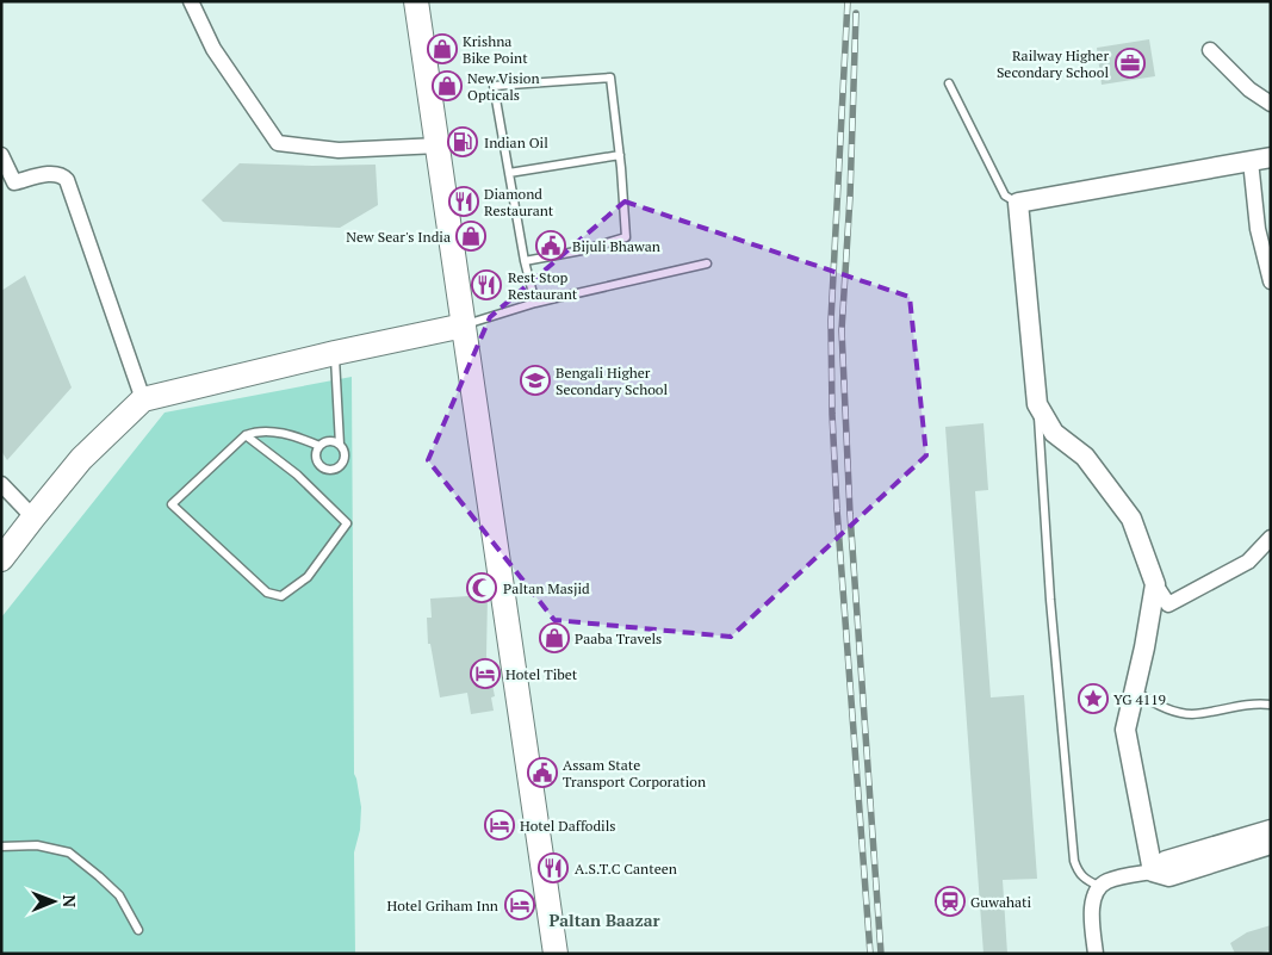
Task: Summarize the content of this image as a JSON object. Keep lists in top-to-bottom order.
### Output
{
  "districts": ["Paltan Baazar"],
  "places": {
    "shop": [
      "Krishna Bike Point",
      "New Vision Opticals",
      "New Sear's India",
      "Paaba Travels"
    ],
    "office": ["Railway Higher Secondary School"],
    "fuel station": ["Indian Oil"],
    "restaurant": ["Diamond Restaurant", "Rest Stop Restaurant", "A.S.T.C Canteen"],
    "public building": ["Bijuli Bhawan", "Assam State Transport Corporation"],
    "school or university": ["Bengali Higher Secondary School"],
    "mosque": ["Paltan Masjid"],
    "hotel": ["Hotel Tibet", "Hotel Daffodils", "Hotel Griham Inn"],
    "place": ["YG 4119"],
    "station": ["Guwahati"]
  },
  "north": "right"
}
